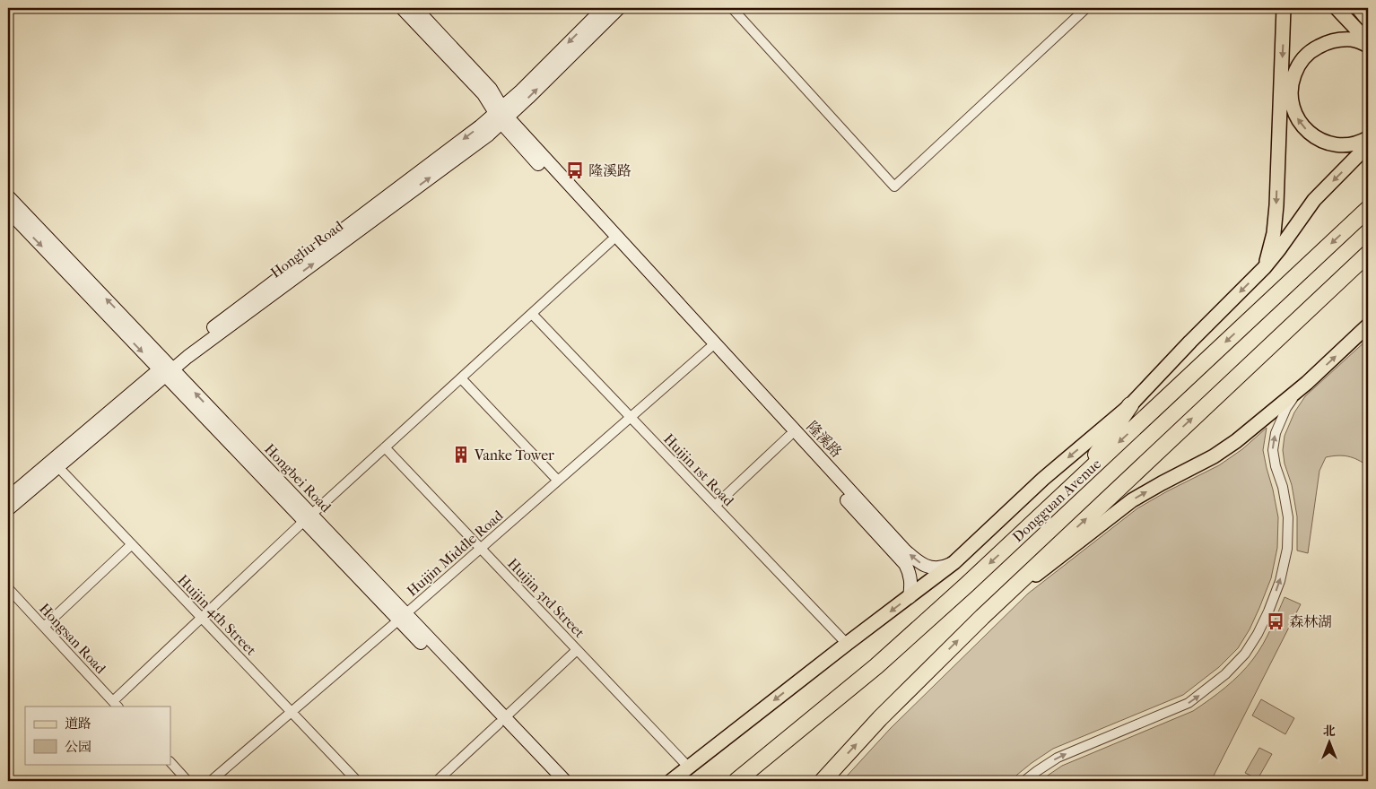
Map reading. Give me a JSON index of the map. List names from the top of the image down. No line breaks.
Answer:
{"streets":{"highway":["Dongguan Avenue"],"street":["Hongliu Road","隆溪路","Huijin 1st Road","Hongbei Road","Huijin Middle Road","Huijin 3rd Street","Huijin 4th Street","Hongsan Road"]},"crossings":[["Hongliu Road","隆溪路"],["Hongliu Road","Hongbei Road"],["Hongliu Road","Huijin 4th Street"],["隆溪路","Huijin Middle Road"],["Huijin 1st Road","Huijin Middle Road"],["Hongbei Road","Huijin Middle Road"],["Huijin Middle Road","Huijin 3rd Street"],["Huijin Middle Road","Huijin 4th Street"]],"places":{"bus stop":["隆溪路","森林湖"],"building":["Vanke Tower"]},"legend":["道路","公园"],"north":"top"}
